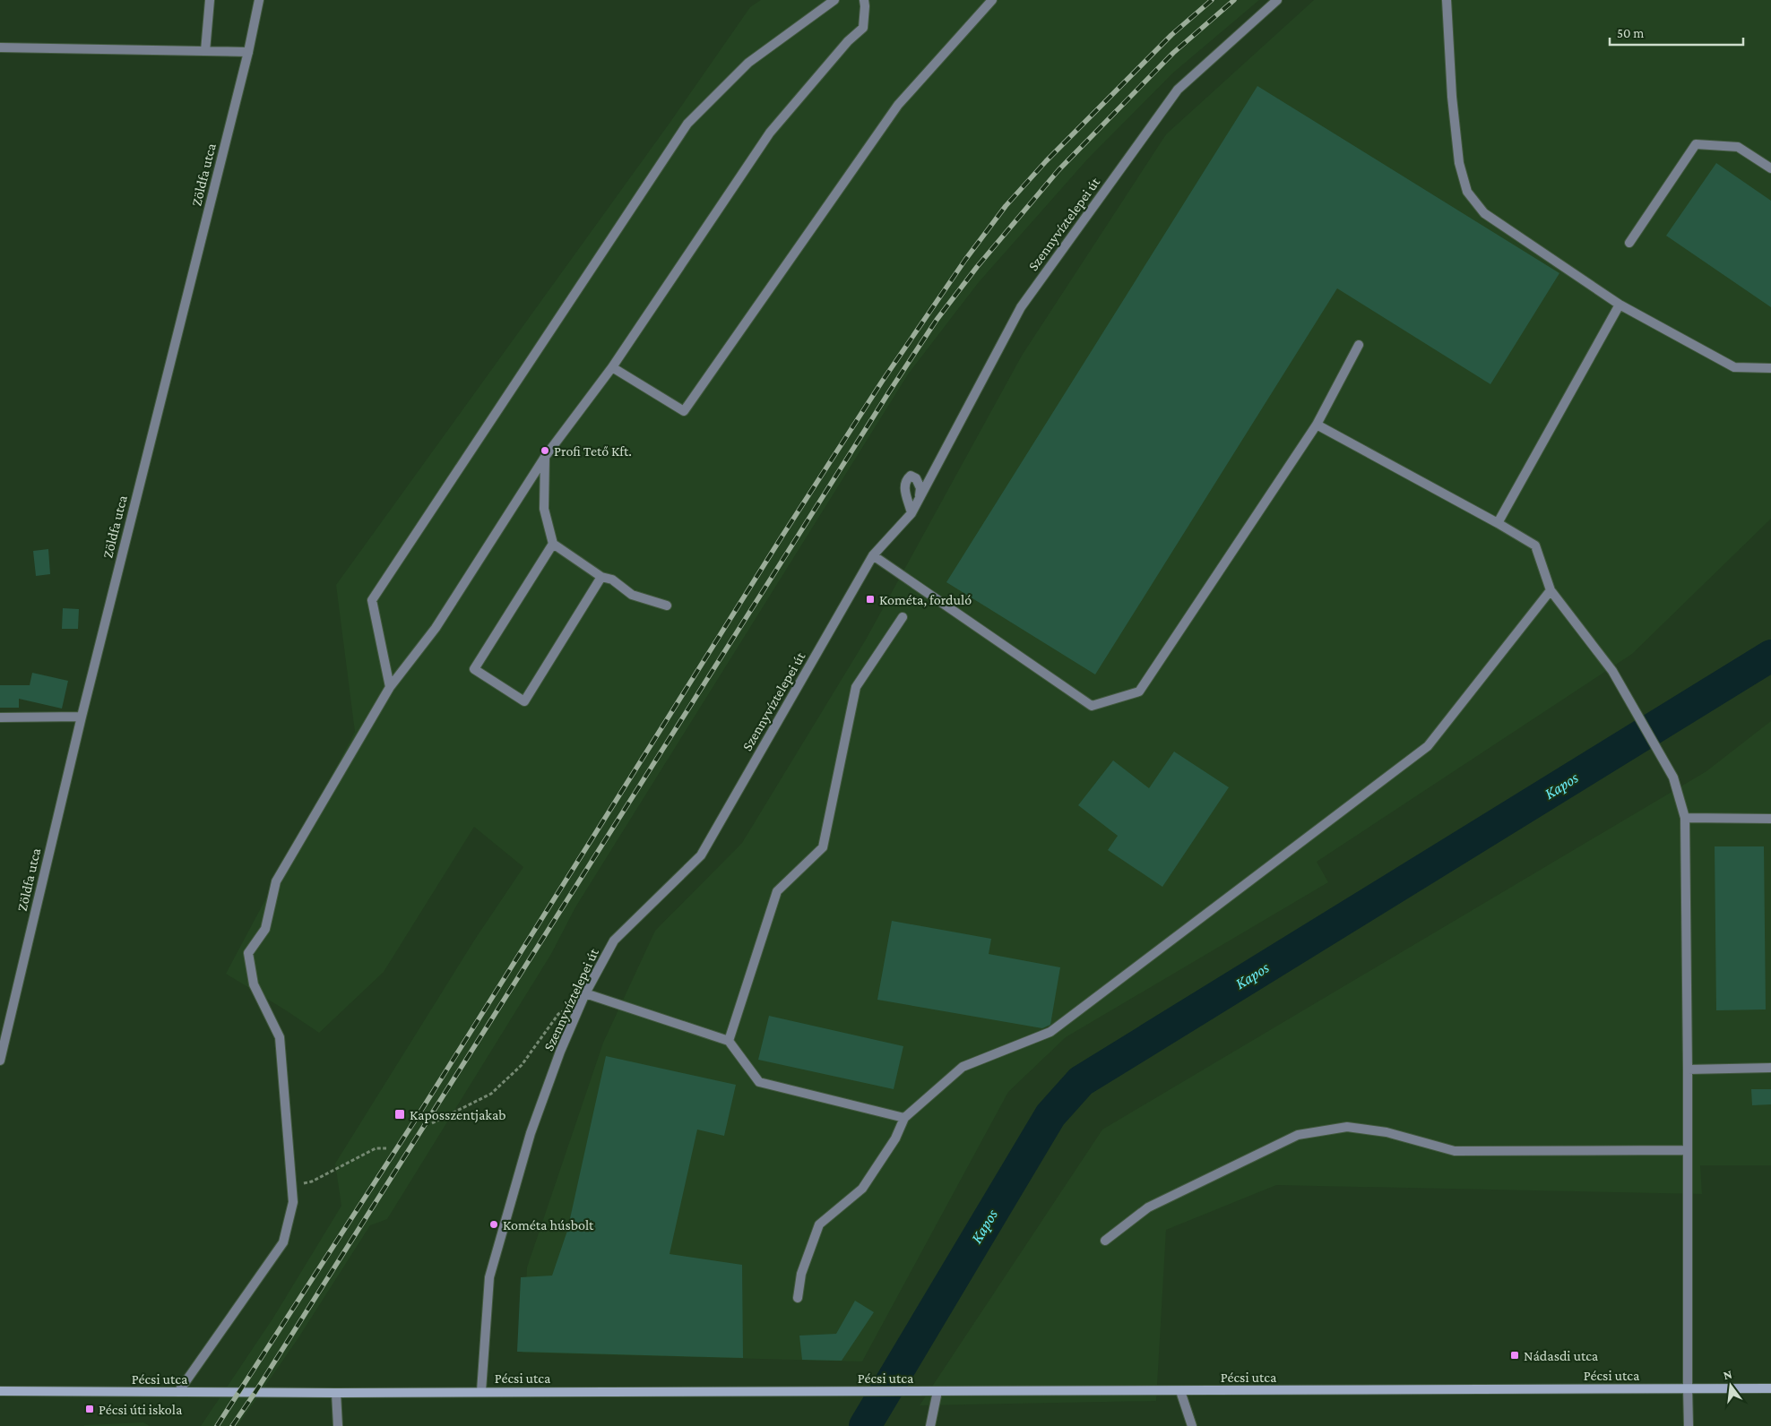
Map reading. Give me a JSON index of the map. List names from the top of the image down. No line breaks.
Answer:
{"streets":{"street":["Zöldfa utca","Szennyvíztelepei út","Pécsi utca"]},"crossings":[["Szennyvíztelepei út","Pécsi utca"]],"water":["Kapos"],"places":{"other":["Profi Tető Kft.","Kométa húsbolt"],"transit":["Kométa, forduló","Kaposszentjakab","Nádasdi utca","Pécsi úti iskola"]},"scale_bar":"50 m","north":"top"}
